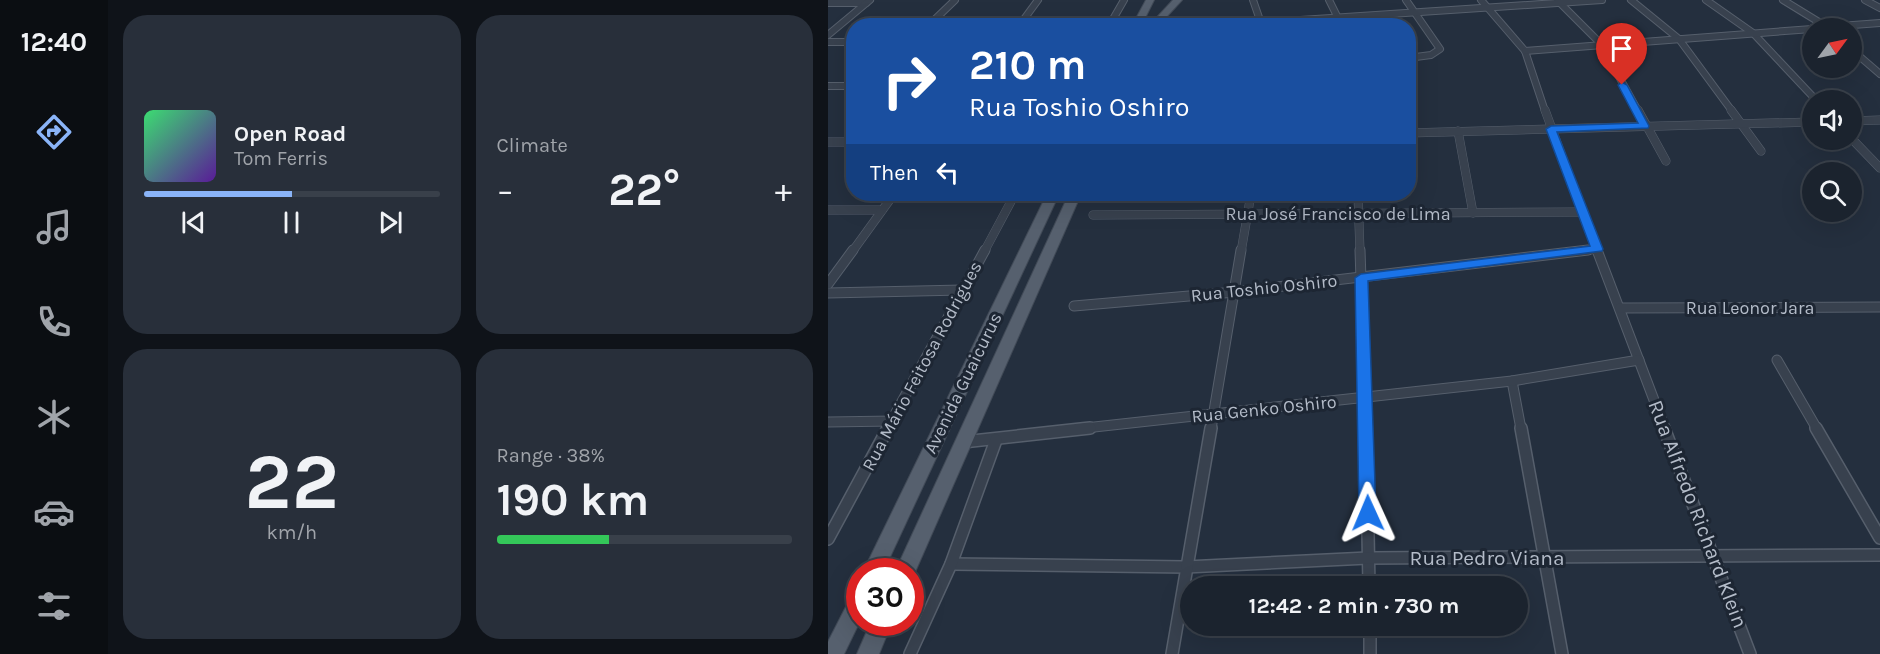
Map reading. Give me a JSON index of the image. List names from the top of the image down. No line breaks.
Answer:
{"streets":{"main road":["Avenida Guaicurus"],"street":["Rua José Francisco de Lima","Rua Toshio Oshiro","Rua Leonor Jara","Rua Mário Feitosa Rodrigues","Rua Genko Oshiro","Rua Alfredo Richard Klein","Rua Pedro Viana"]},"crossings":[["Avenida Guaicurus","Rua Genko Oshiro"],["Rua Genko Oshiro","Rua Alfredo Richard Klein"],["Rua Alfredo Richard Klein","Rua Pedro Viana"]],"north":"top right","page":{"tabs":"12:40","tile":["Climate",["22","km/h"],["Range · 38%","190 km"]],"turn":["210 m","Rua Toshio Oshiro"],"song":["Open Road","Tom Ferris"],"then":"Then","heat":["−","22°","+"],"limit":"30","trip":"12:42 · 2 min · 730 m"}}
